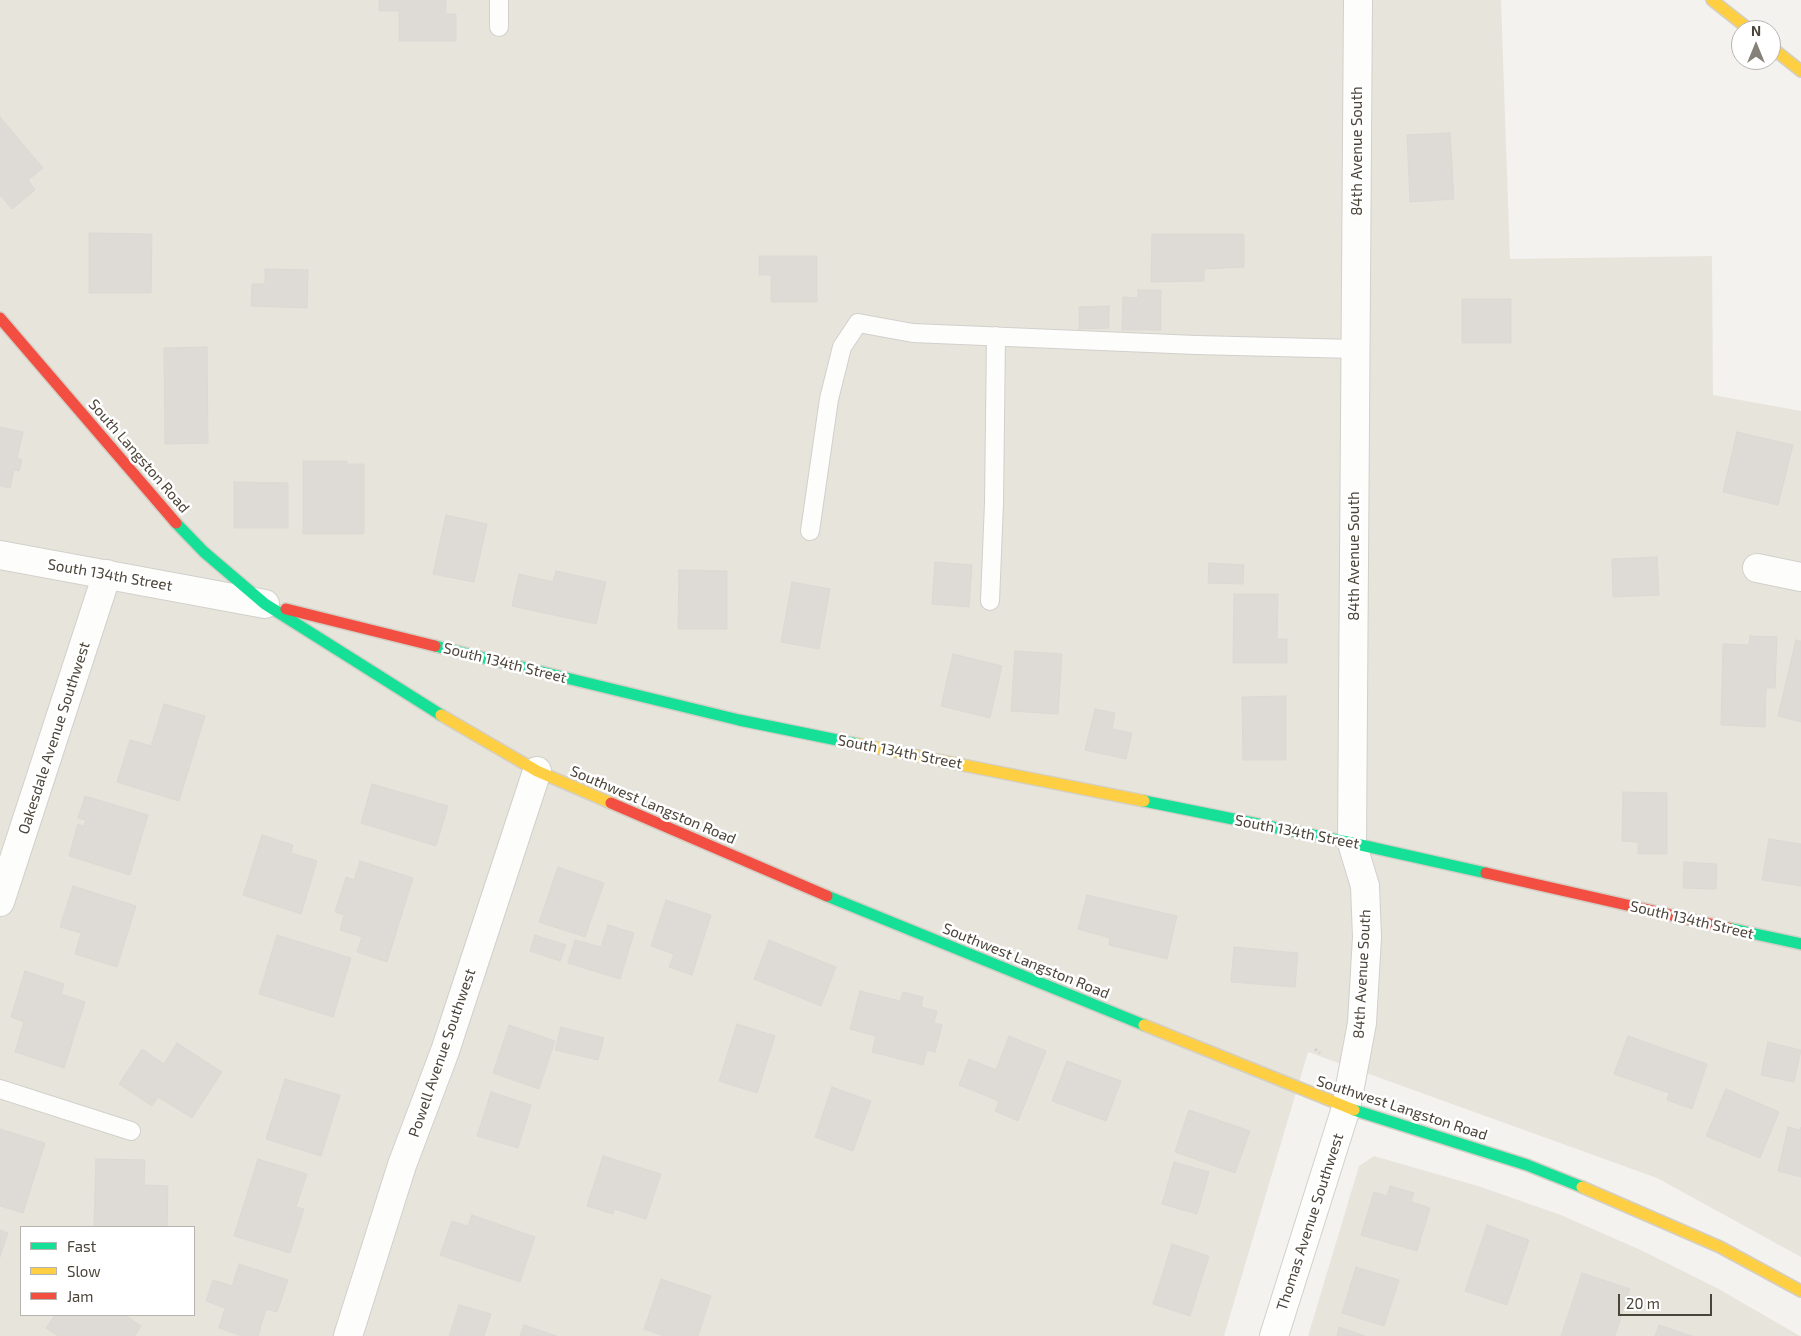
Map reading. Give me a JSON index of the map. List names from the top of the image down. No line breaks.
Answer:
{"streets":{"street":["84th Avenue South","South Langston Road","South 134th Street","Oakesdale Avenue Southwest","Southwest Langston Road","Powell Avenue Southwest","Thomas Avenue Southwest"]},"crossings":[["84th Avenue South","South 134th Street"],["84th Avenue South","Southwest Langston Road"],["84th Avenue South","Thomas Avenue Southwest"],["South Langston Road","South 134th Street"],["South Langston Road","Southwest Langston Road"],["South 134th Street","Oakesdale Avenue Southwest"],["South 134th Street","Southwest Langston Road"],["Southwest Langston Road","Powell Avenue Southwest"],["Southwest Langston Road","Thomas Avenue Southwest"]],"legend":["Fast","Slow","Jam"],"scale_bar":"20 m","north":"top"}
